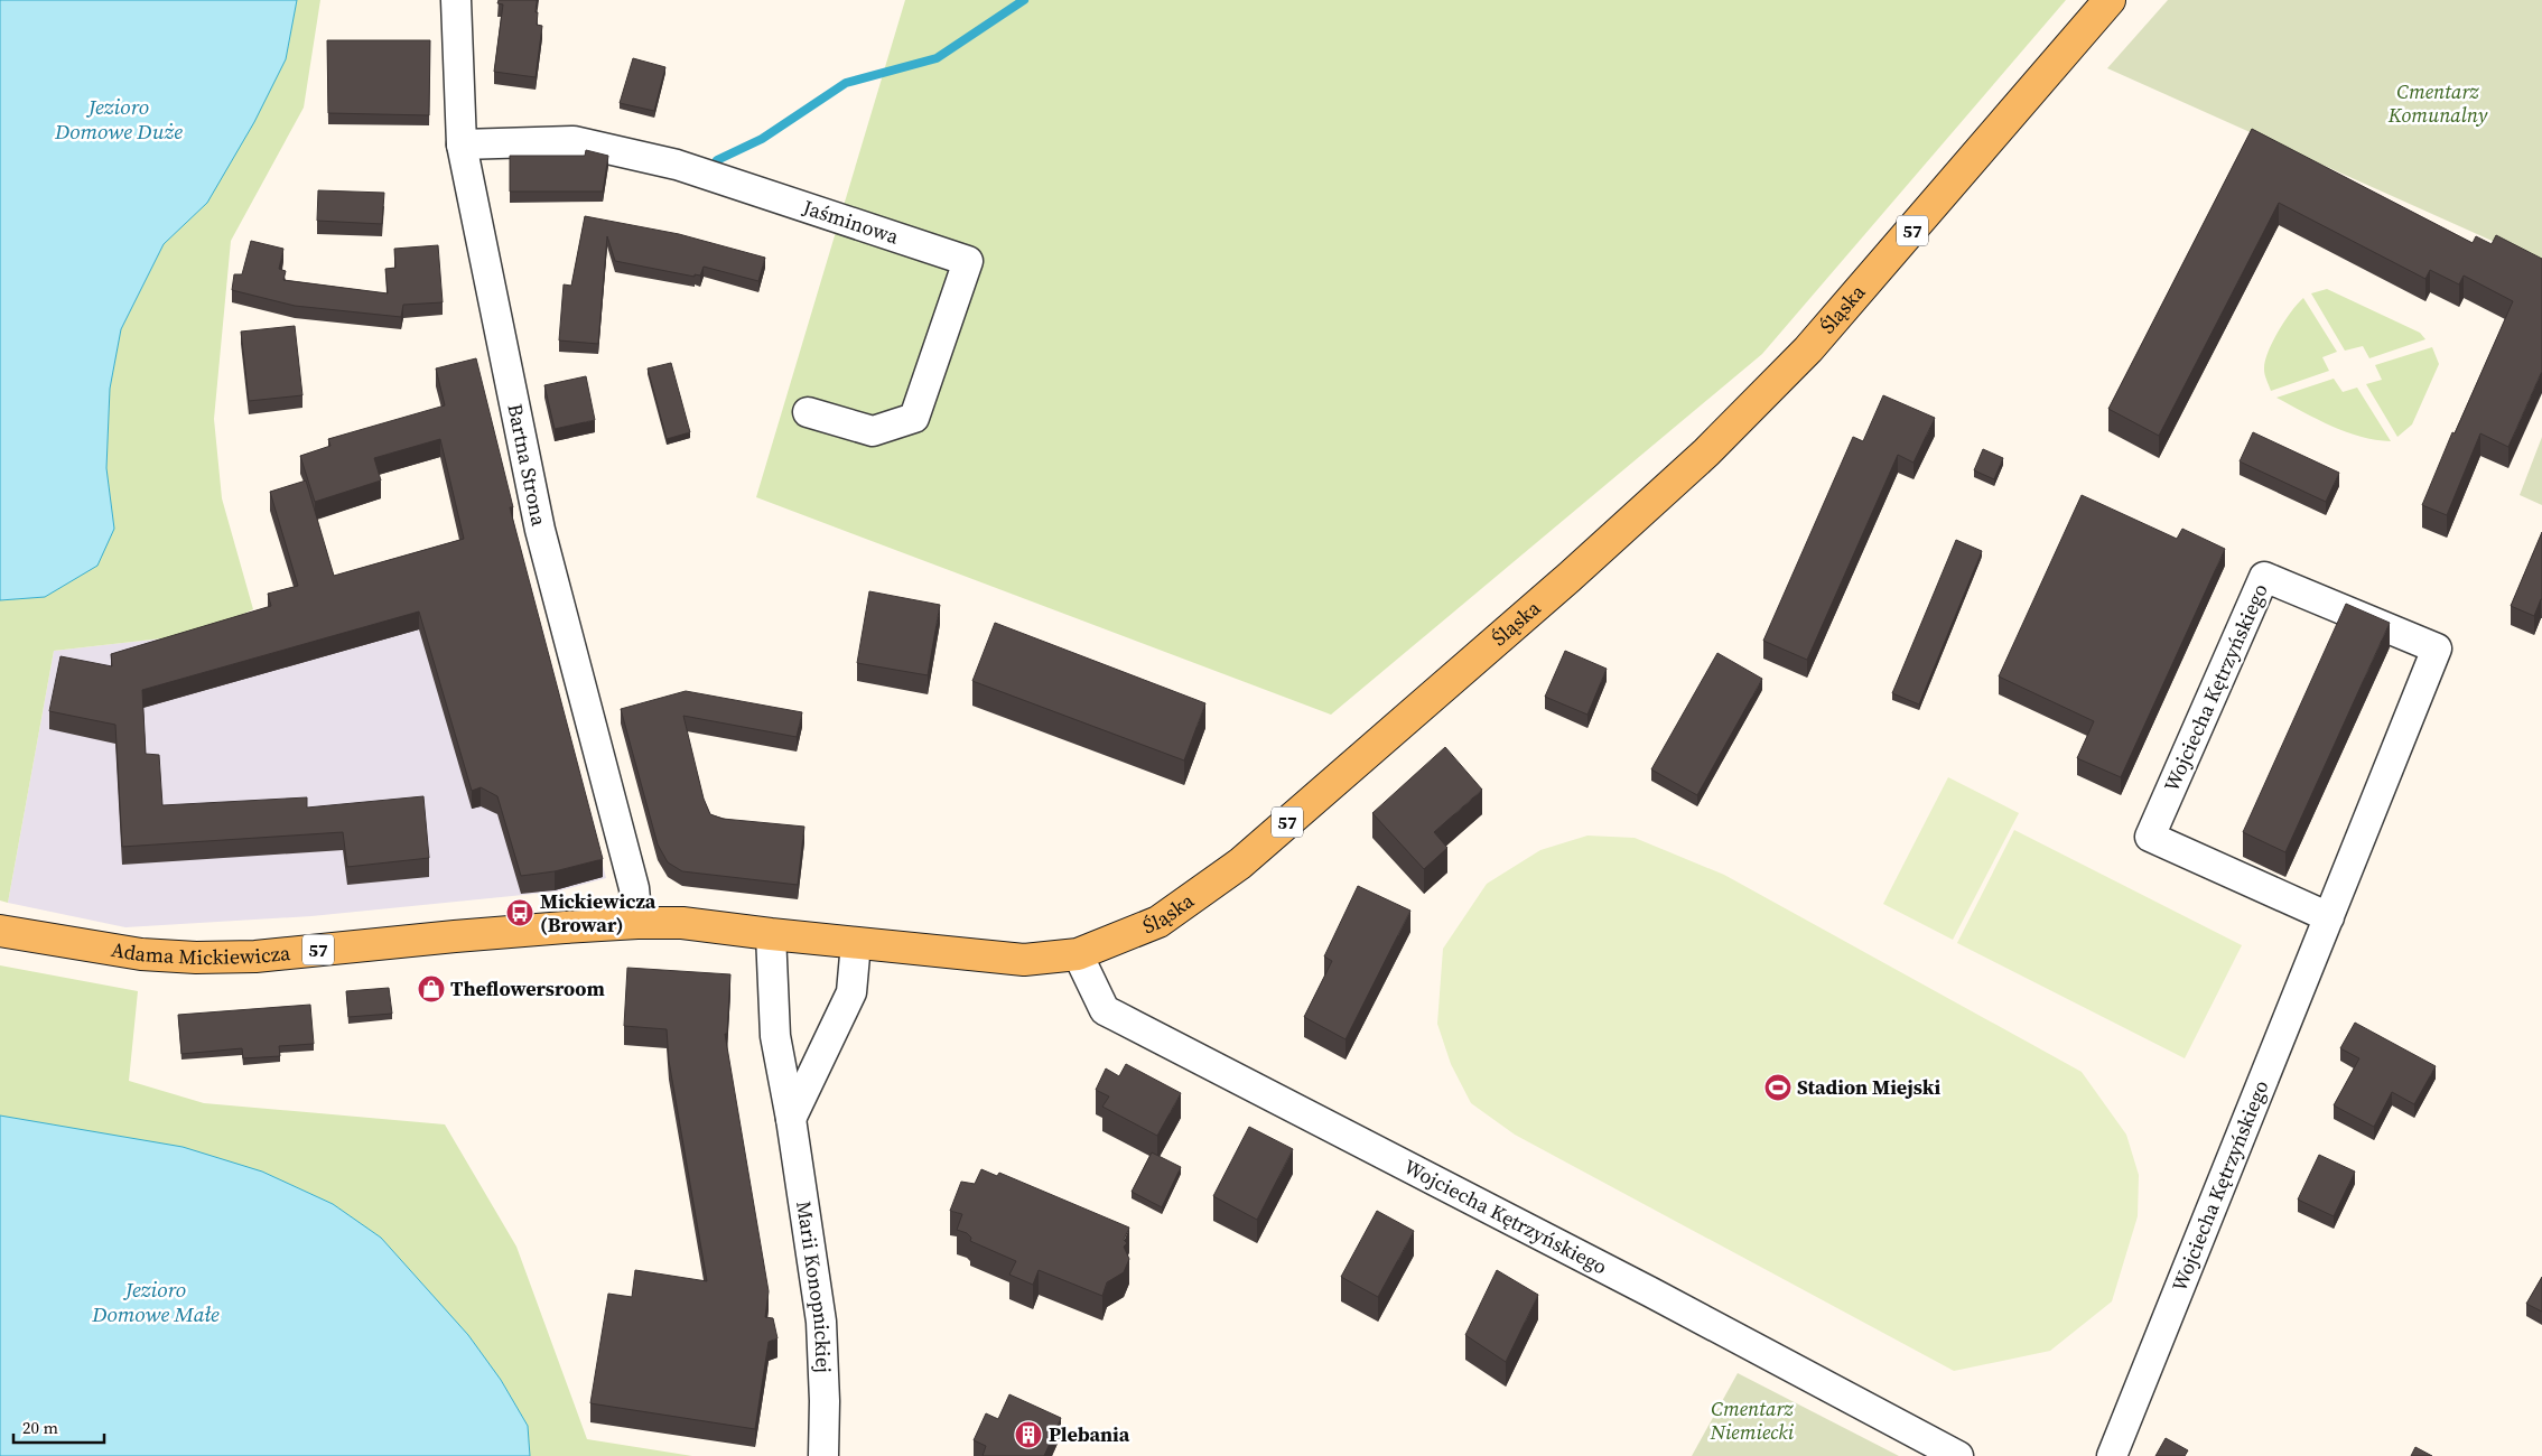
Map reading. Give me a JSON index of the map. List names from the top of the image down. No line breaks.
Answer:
{"streets":{"main road":["57","Śląska","Adama Mickiewicza"],"street":["Jaśminowa","Bartna Strona","Wojciecha Kętrzyńskiego","Marii Konopnickiej"]},"crossings":[["Jaśminowa","Bartna Strona"],["Śląska","Wojciecha Kętrzyńskiego"],["Śląska","Adama Mickiewicza"],["Śląska","Marii Konopnickiej"],["Bartna Strona","Adama Mickiewicza"],["Adama Mickiewicza","Marii Konopnickiej"]],"water":["Jezioro Domowe Duże","Jezioro Domowe Małe"],"parks":["Cmentarz Komunalny","Cmentarz Niemiecki"],"places":{"bus stop":["Mickiewicza (Browar)"],"shop":["Theflowersroom"],"sports":["Stadion Miejski"],"building":["Plebania"]},"scale_bar":"20 m"}
